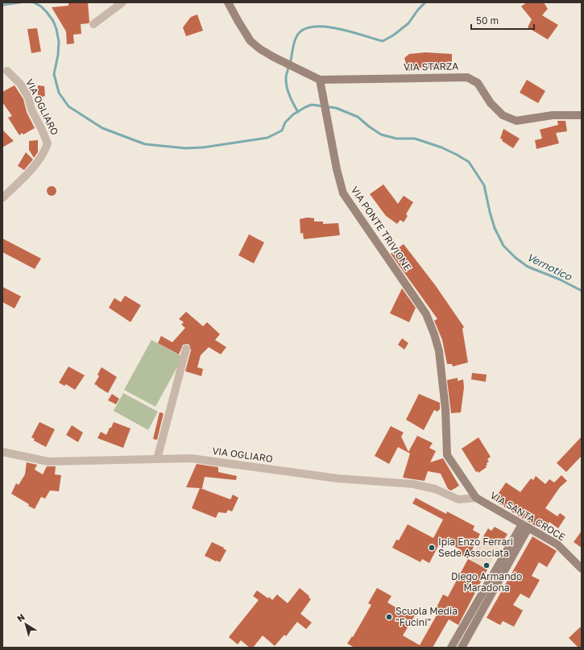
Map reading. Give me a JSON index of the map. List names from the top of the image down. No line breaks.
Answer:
{"streets":{"street":["VIA STARZA","VIA OGLIARO","VIA PONTE TRIVIONE","VIA SANTA CROCE"]},"crossings":[["VIA STARZA","VIA PONTE TRIVIONE"],["VIA OGLIARO","VIA PONTE TRIVIONE"],["VIA OGLIARO","VIA SANTA CROCE"],["VIA PONTE TRIVIONE","VIA SANTA CROCE"]],"water":["Vernotico"],"places":["Ipia Enzo Ferrari Sede Associata","Diego Armando Maradona","Scuola Media \"Fucini\""],"scale_bar":"50 m","north":"top left"}
